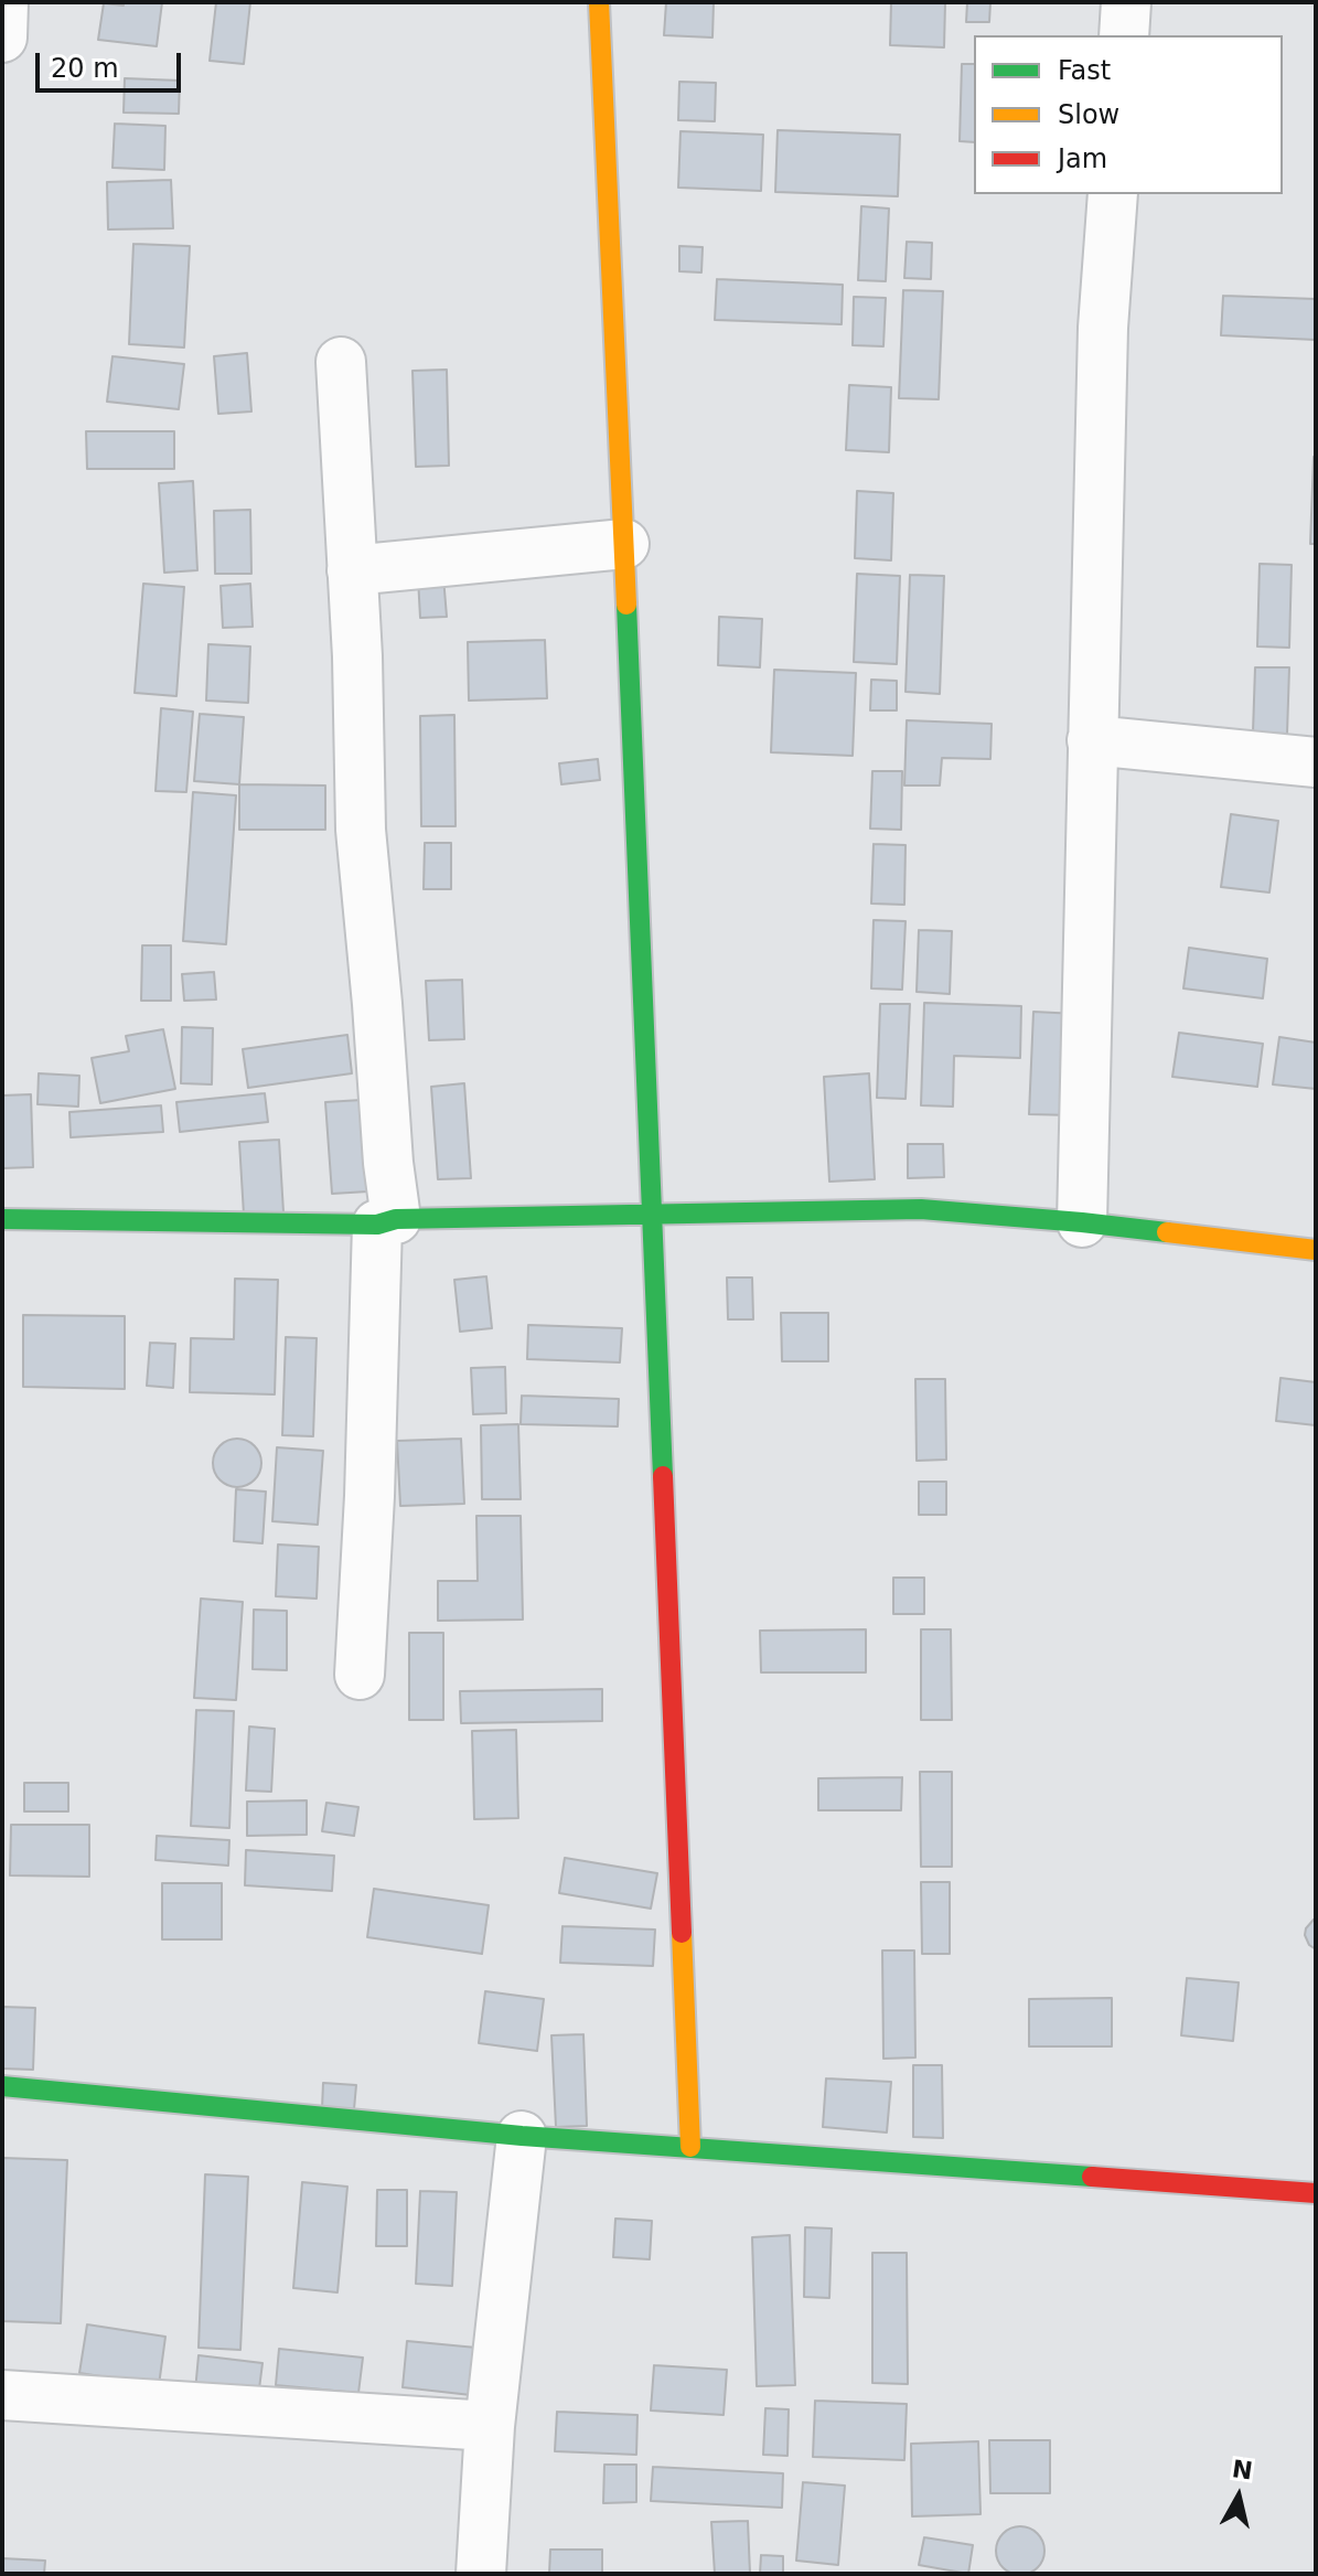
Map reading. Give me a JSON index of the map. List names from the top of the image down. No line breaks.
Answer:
{"legend":["Fast","Slow","Jam"],"scale_bar":"20 m","north":"top"}
